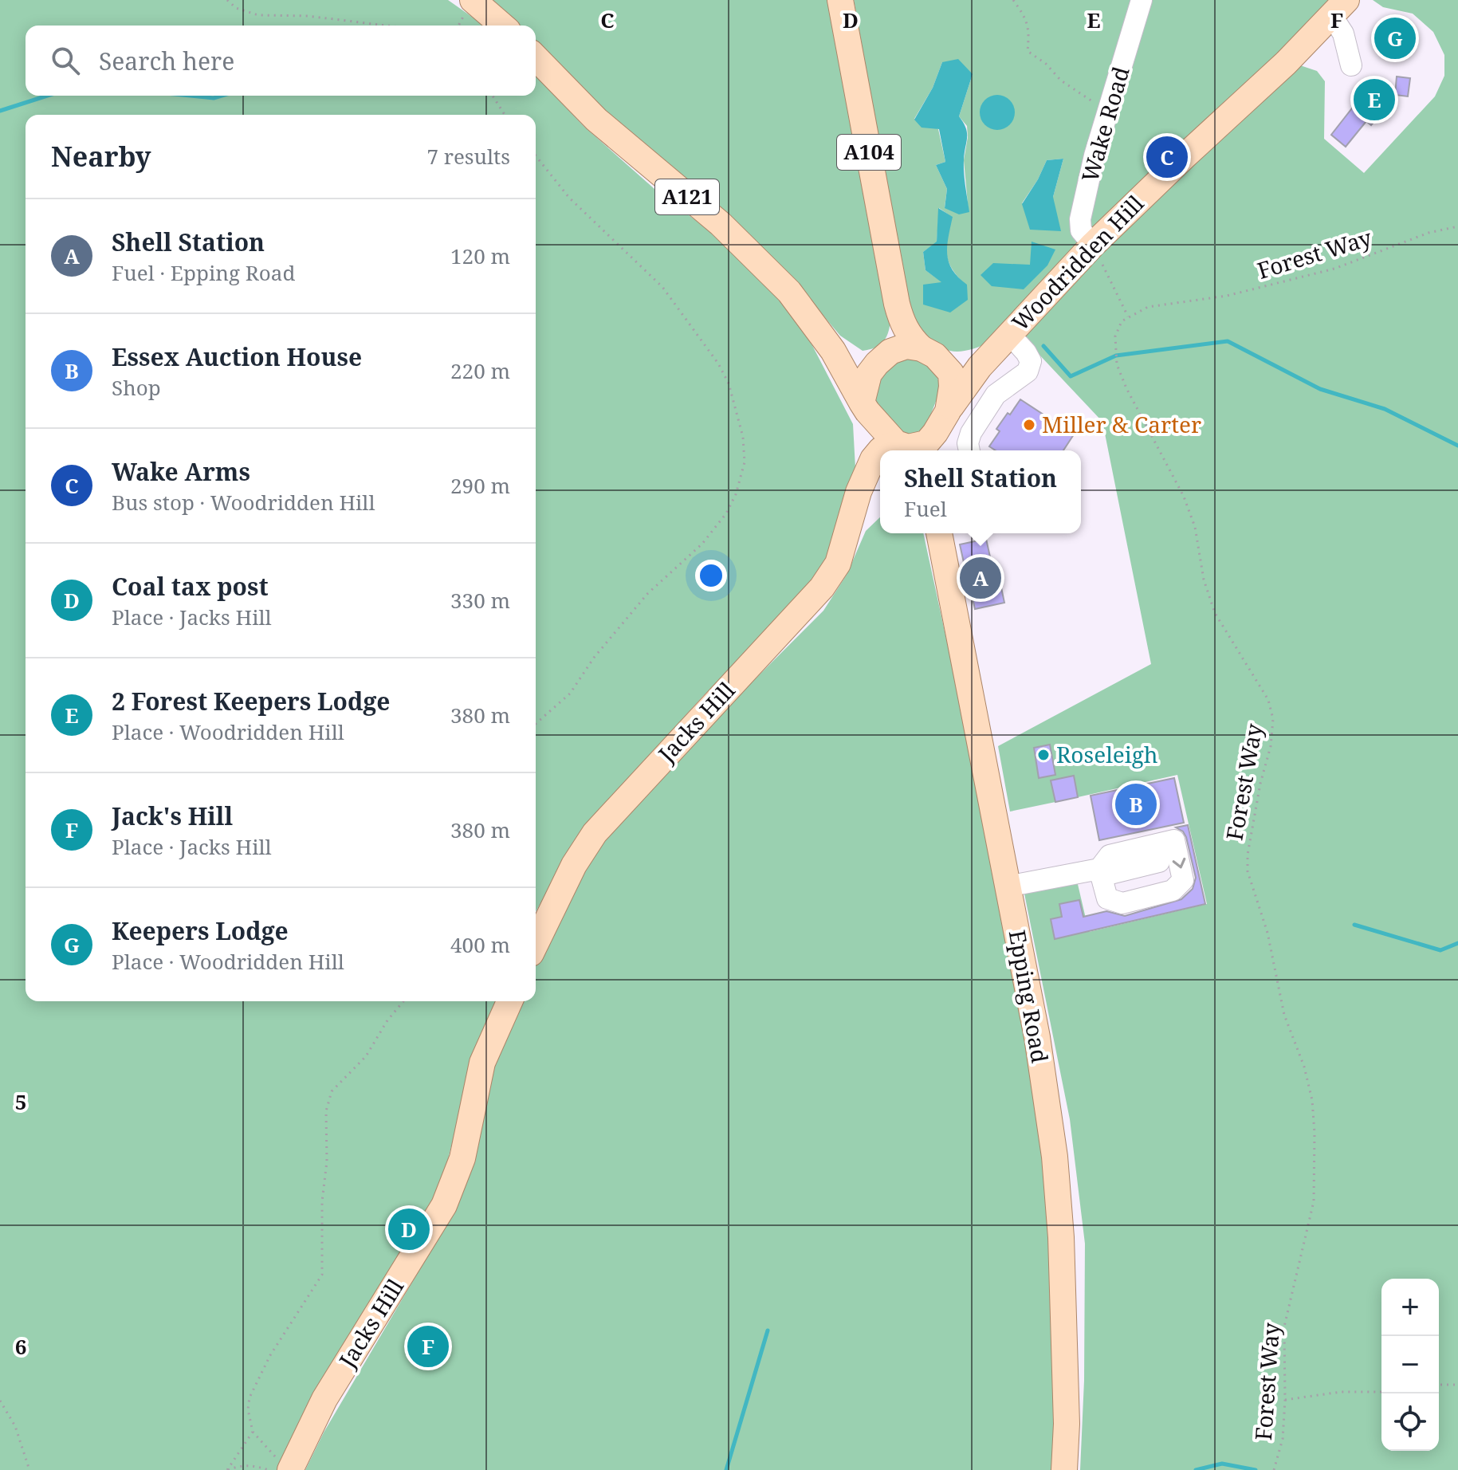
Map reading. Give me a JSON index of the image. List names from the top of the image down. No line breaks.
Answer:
{"streets":{"main road":["A104","A121","Woodridden Hill","Jacks Hill","Epping Road"],"street":["Wake Road"],"path":["Forest Way"]},"crossings":[["Wake Road","Woodridden Hill"],["A104","A121"],["A104","Woodridden Hill"],["A121","Woodridden Hill"]],"places":["Miller & Carter","Roseleigh"],"page":{"pins":["G","E","C","A","B","D","F"],"search":"Search here","heading":["Nearby","7 results"],"list":[{"mark":"A","name":"Shell Station","note":"Fuel · Epping Road","value":"120 m"},{"mark":"B","name":"Essex Auction House","note":"Shop","value":"220 m"},{"mark":"C","name":"Wake Arms","note":"Bus stop · Woodridden Hill","value":"290 m"},{"mark":"D","name":"Coal tax post","note":"Place · Jacks Hill","value":"330 m"},{"mark":"E","name":"2 Forest Keepers Lodge","note":"Place · Woodridden Hill","value":"380 m"},{"mark":"F","name":"Jack's Hill","note":"Place · Jacks Hill","value":"380 m"},{"mark":"G","name":"Keepers Lodge","note":"Place · Woodridden Hill","value":"400 m"}],"popup":["Shell Station","Fuel"],"map_buttons":["+","−"]},"grid":{"columns":["C","D","E","F"],"rows":["5","6"]}}
